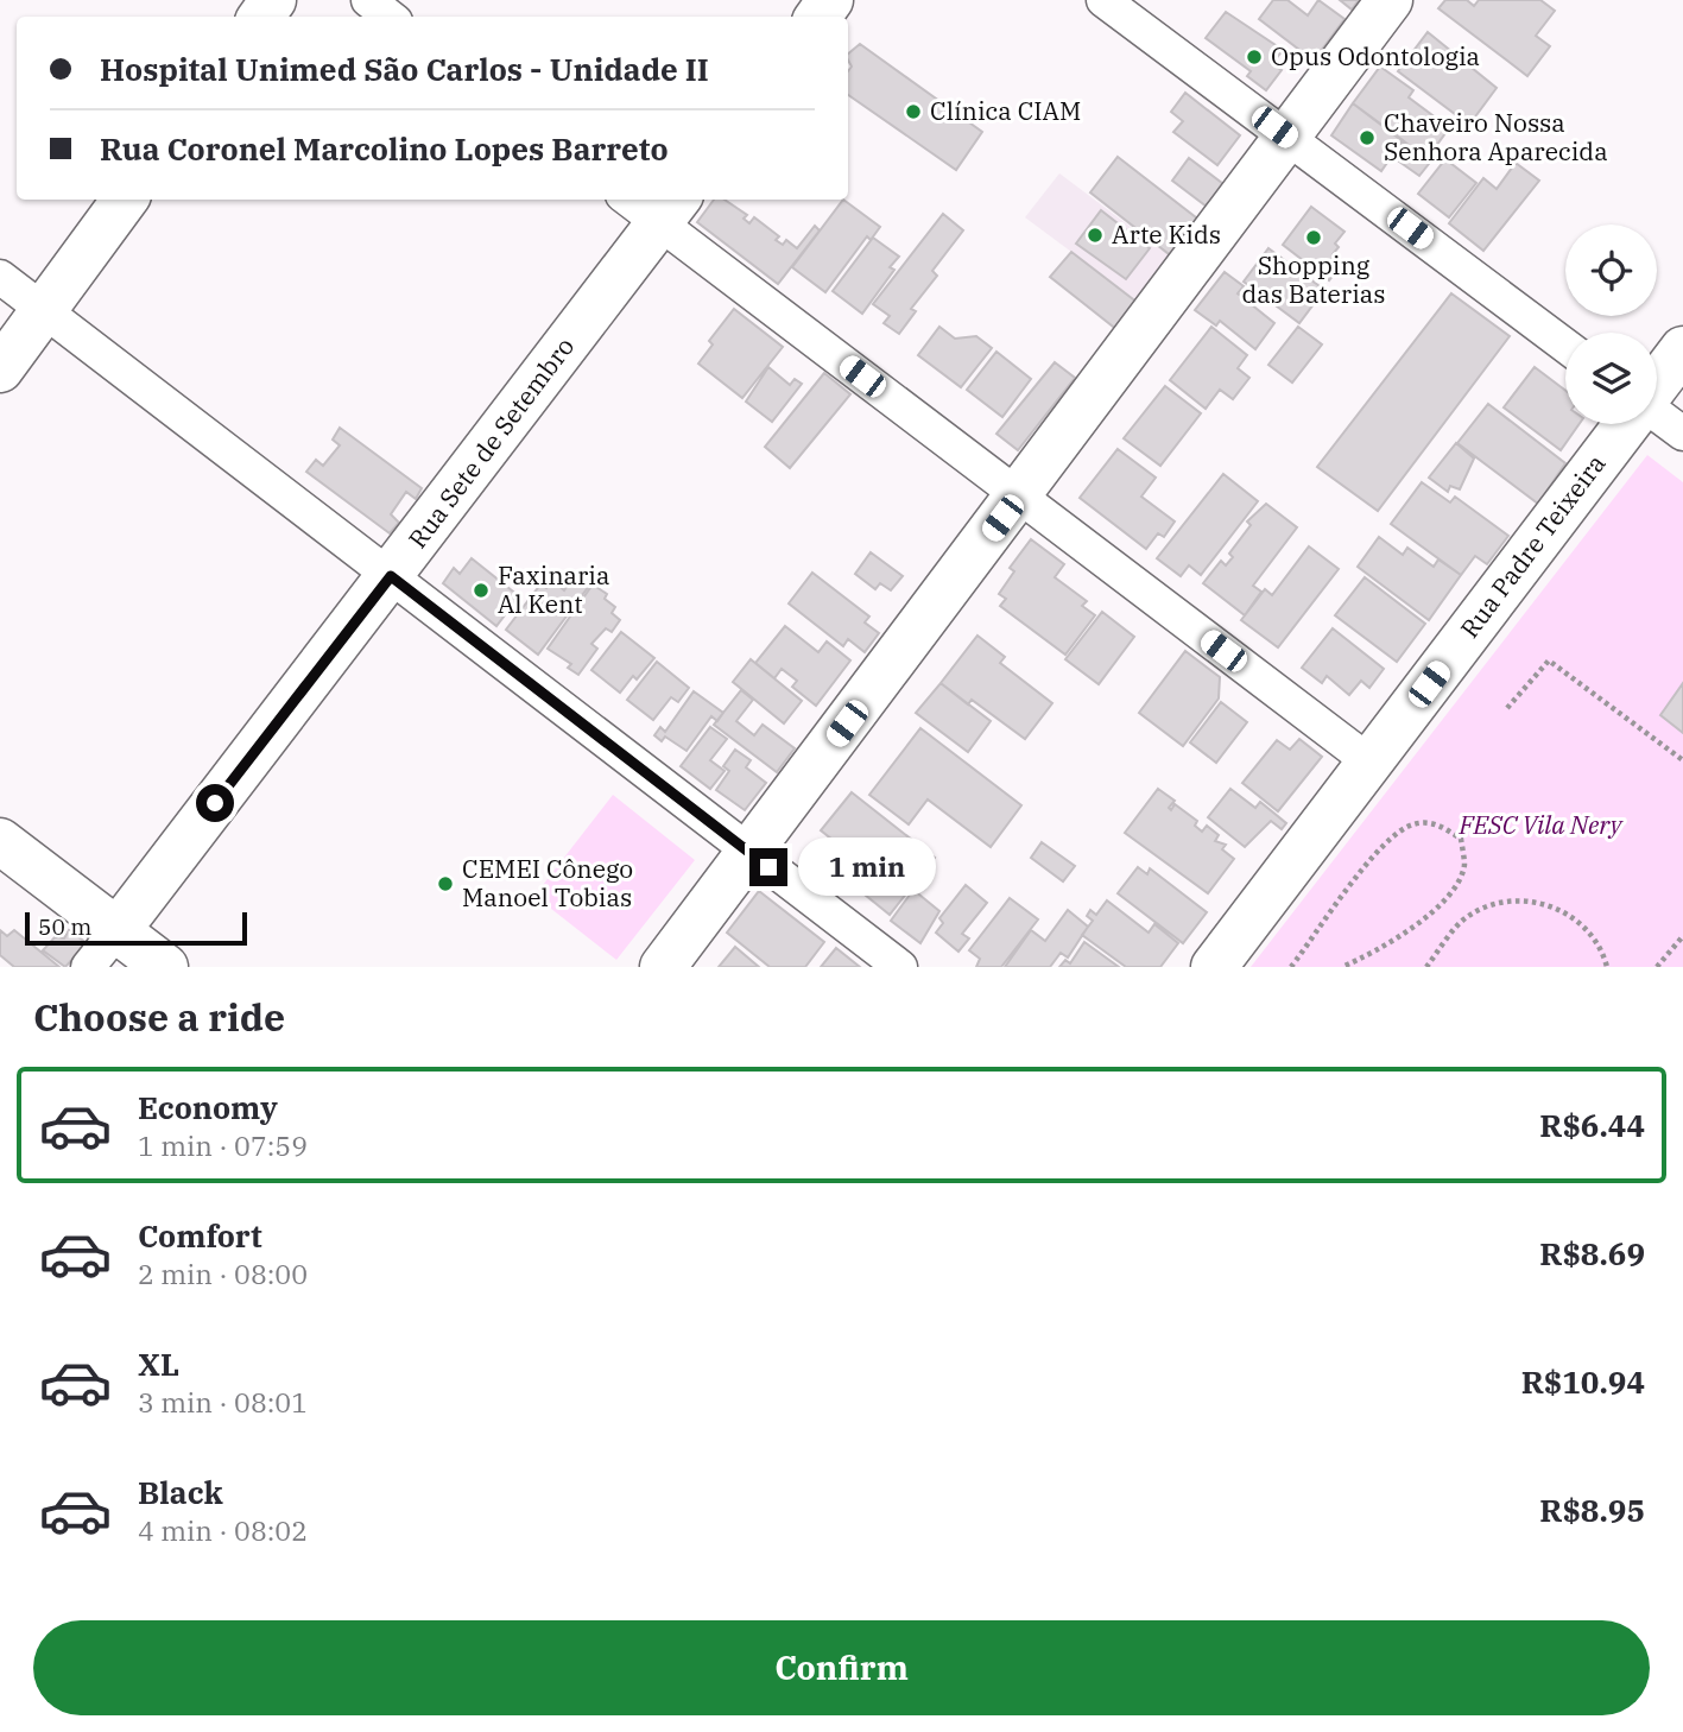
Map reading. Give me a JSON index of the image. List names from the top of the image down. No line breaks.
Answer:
{"streets":{"main road":["Rua Sete de Setembro","Rua Padre Teixeira"]},"parks":["FESC Vila Nery"],"places":["Opus Odontologia","Clínica CIAM","Chaveiro Nossa Senhora Aparecida","Arte Kids","Shopping das Baterias","Faxinaria Al Kent","CEMEI Cônego Manoel Tobias"],"scale_bar":"50 m","page":{"banner":["Hospital Unimed São Carlos - Unidade II","Rua Coronel Marcolino Lopes Barreto"],"bubble":"1 min","scale":"50 m","heading":"Choose a ride","list":[{"name":"Economy","note":"1 min · 07:59","value":"R$6.44"},{"name":"Comfort","note":"2 min · 08:00","value":"R$8.69"},{"name":"XL","note":"3 min · 08:01","value":"R$10.94"},{"name":"Black","note":"4 min · 08:02","value":"R$8.95"}],"buttons":"Confirm"}}
